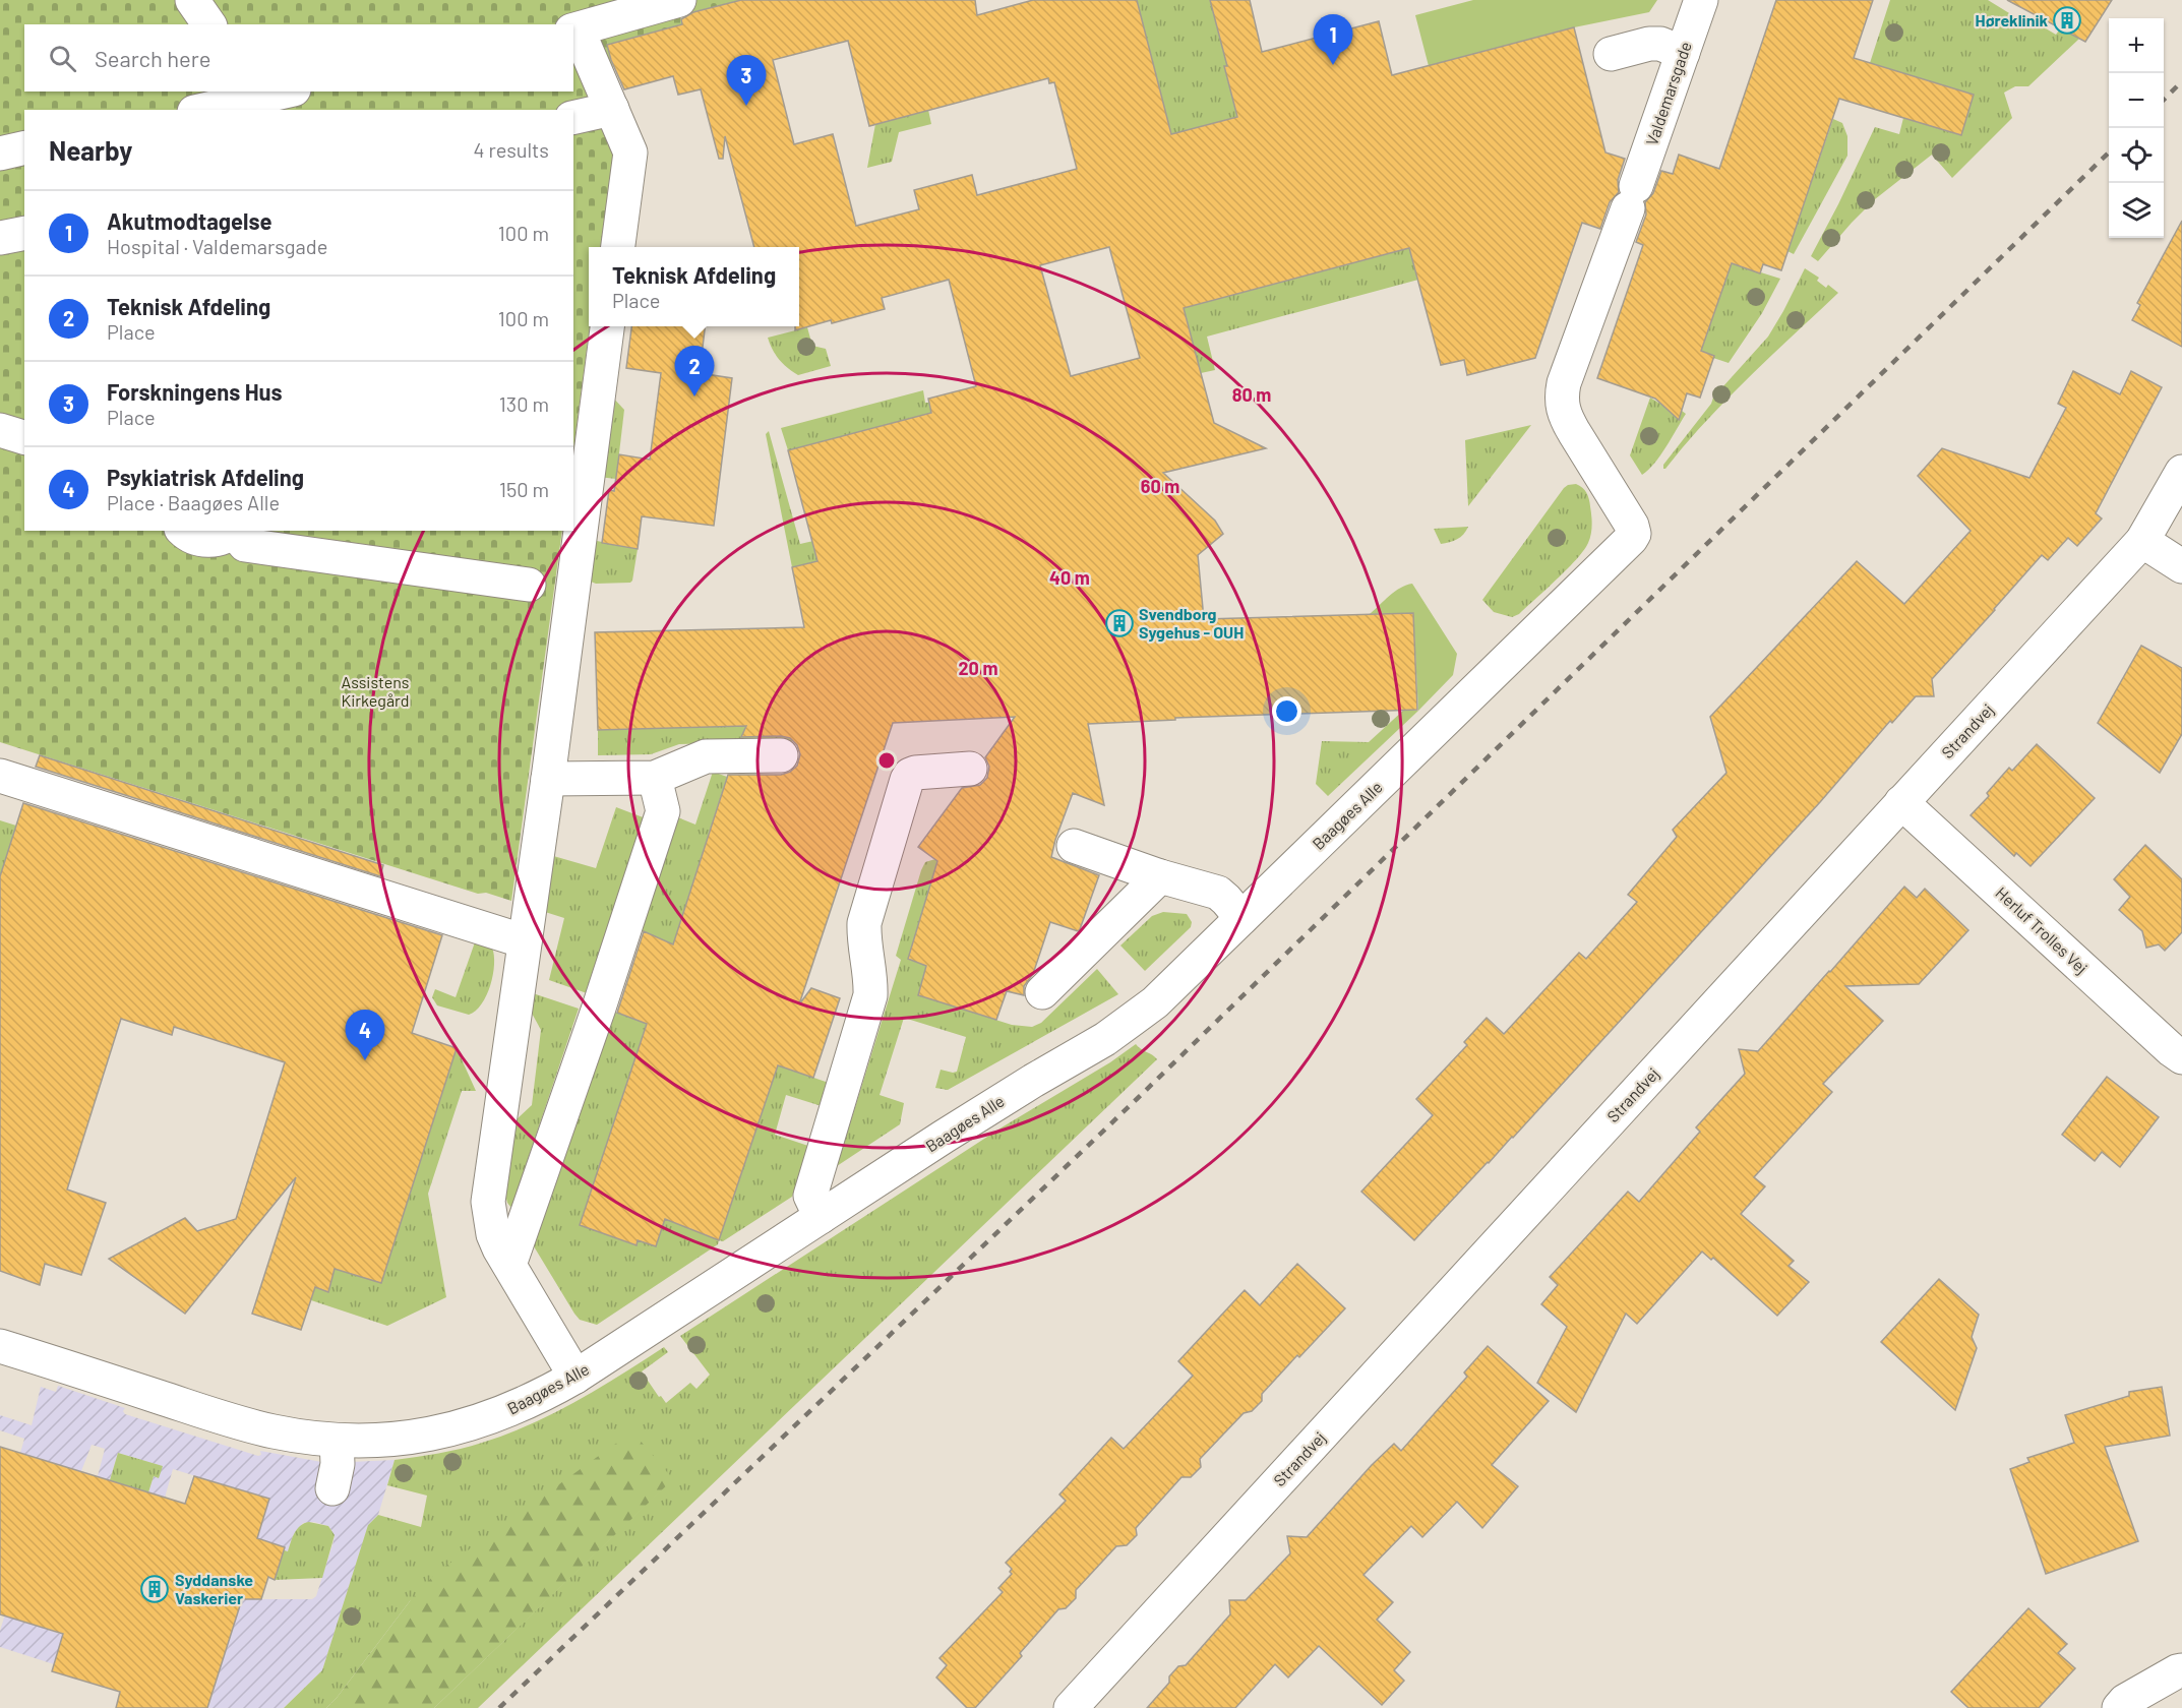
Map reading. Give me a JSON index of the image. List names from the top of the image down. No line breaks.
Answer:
{"streets":{"street":["Valdemarsgade","Strandvej","Baagøes Alle","Herluf Trolles Vej"]},"crossings":[["Valdemarsgade","Baagøes Alle"],["Strandvej","Herluf Trolles Vej"]],"parks":["Assistens Kirkegård"],"places":{"building":["Høreklinik","Svendborg Sygehus - OUH","Syddanske Vaskerier"]},"page":{"pins":["1","3","2","4"],"map_buttons":["+","−"],"search":"Search here","heading":["Nearby","4 results"],"list":[{"mark":"1","name":"Akutmodtagelse","note":"Hospital · Valdemarsgade","value":"100 m"},{"mark":"2","name":"Teknisk Afdeling","note":"Place","value":"100 m"},{"mark":"3","name":"Forskningens Hus","note":"Place","value":"130 m"},{"mark":"4","name":"Psykiatrisk Afdeling","note":"Place · Baagøes Alle","value":"150 m"}],"popup":["Teknisk Afdeling","Place"]},"rings":["80 m","60 m","40 m","20 m"]}
